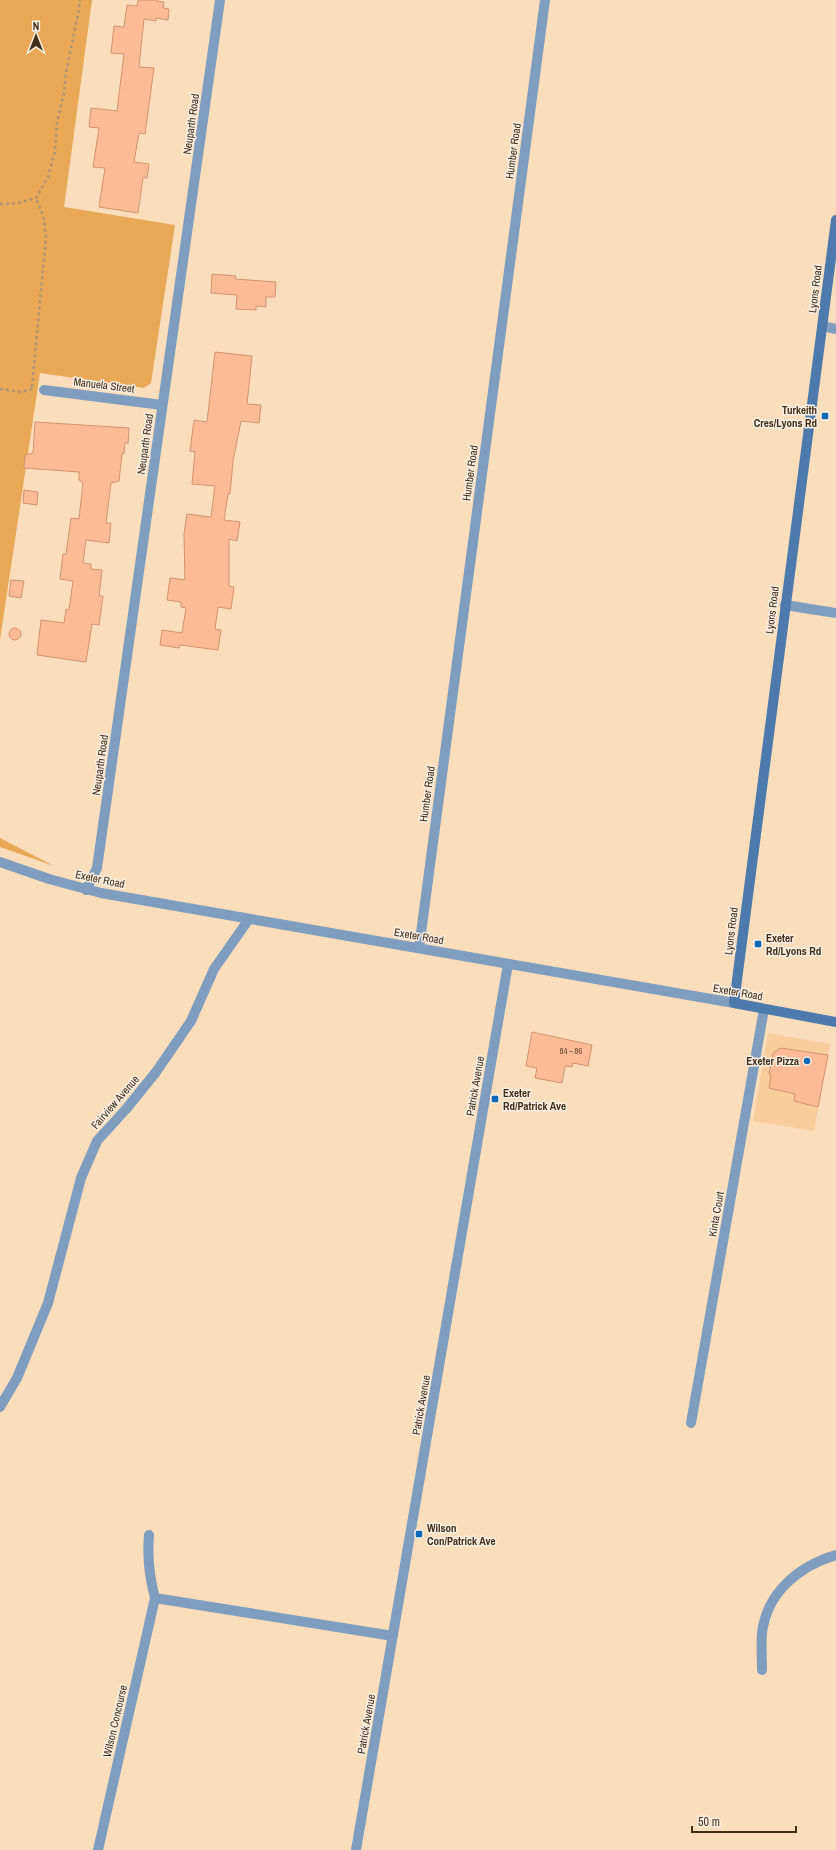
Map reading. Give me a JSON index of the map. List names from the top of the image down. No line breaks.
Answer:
{"streets":{"main road":["Lyons Road","Exeter Road"],"street":["Neuparth Road","Humber Road","Manuela Street","Patrick Avenue","Fairview Avenue","Kinta Court","Wilson Concourse"]},"crossings":[["Neuparth Road","Manuela Street"],["Neuparth Road","Exeter Road"],["Humber Road","Exeter Road"],["Lyons Road","Exeter Road"],["Exeter Road","Patrick Avenue"],["Exeter Road","Fairview Avenue"],["Exeter Road","Kinta Court"]],"places":{"transit":["Turkeith Cres/Lyons Rd","Exeter Rd/Lyons Rd","Exeter Rd/Patrick Ave","Wilson Con/Patrick Ave"],"other":["Exeter Pizza"]},"house_numbers":["84 - 86"],"scale_bar":"50 m","north":"top"}
